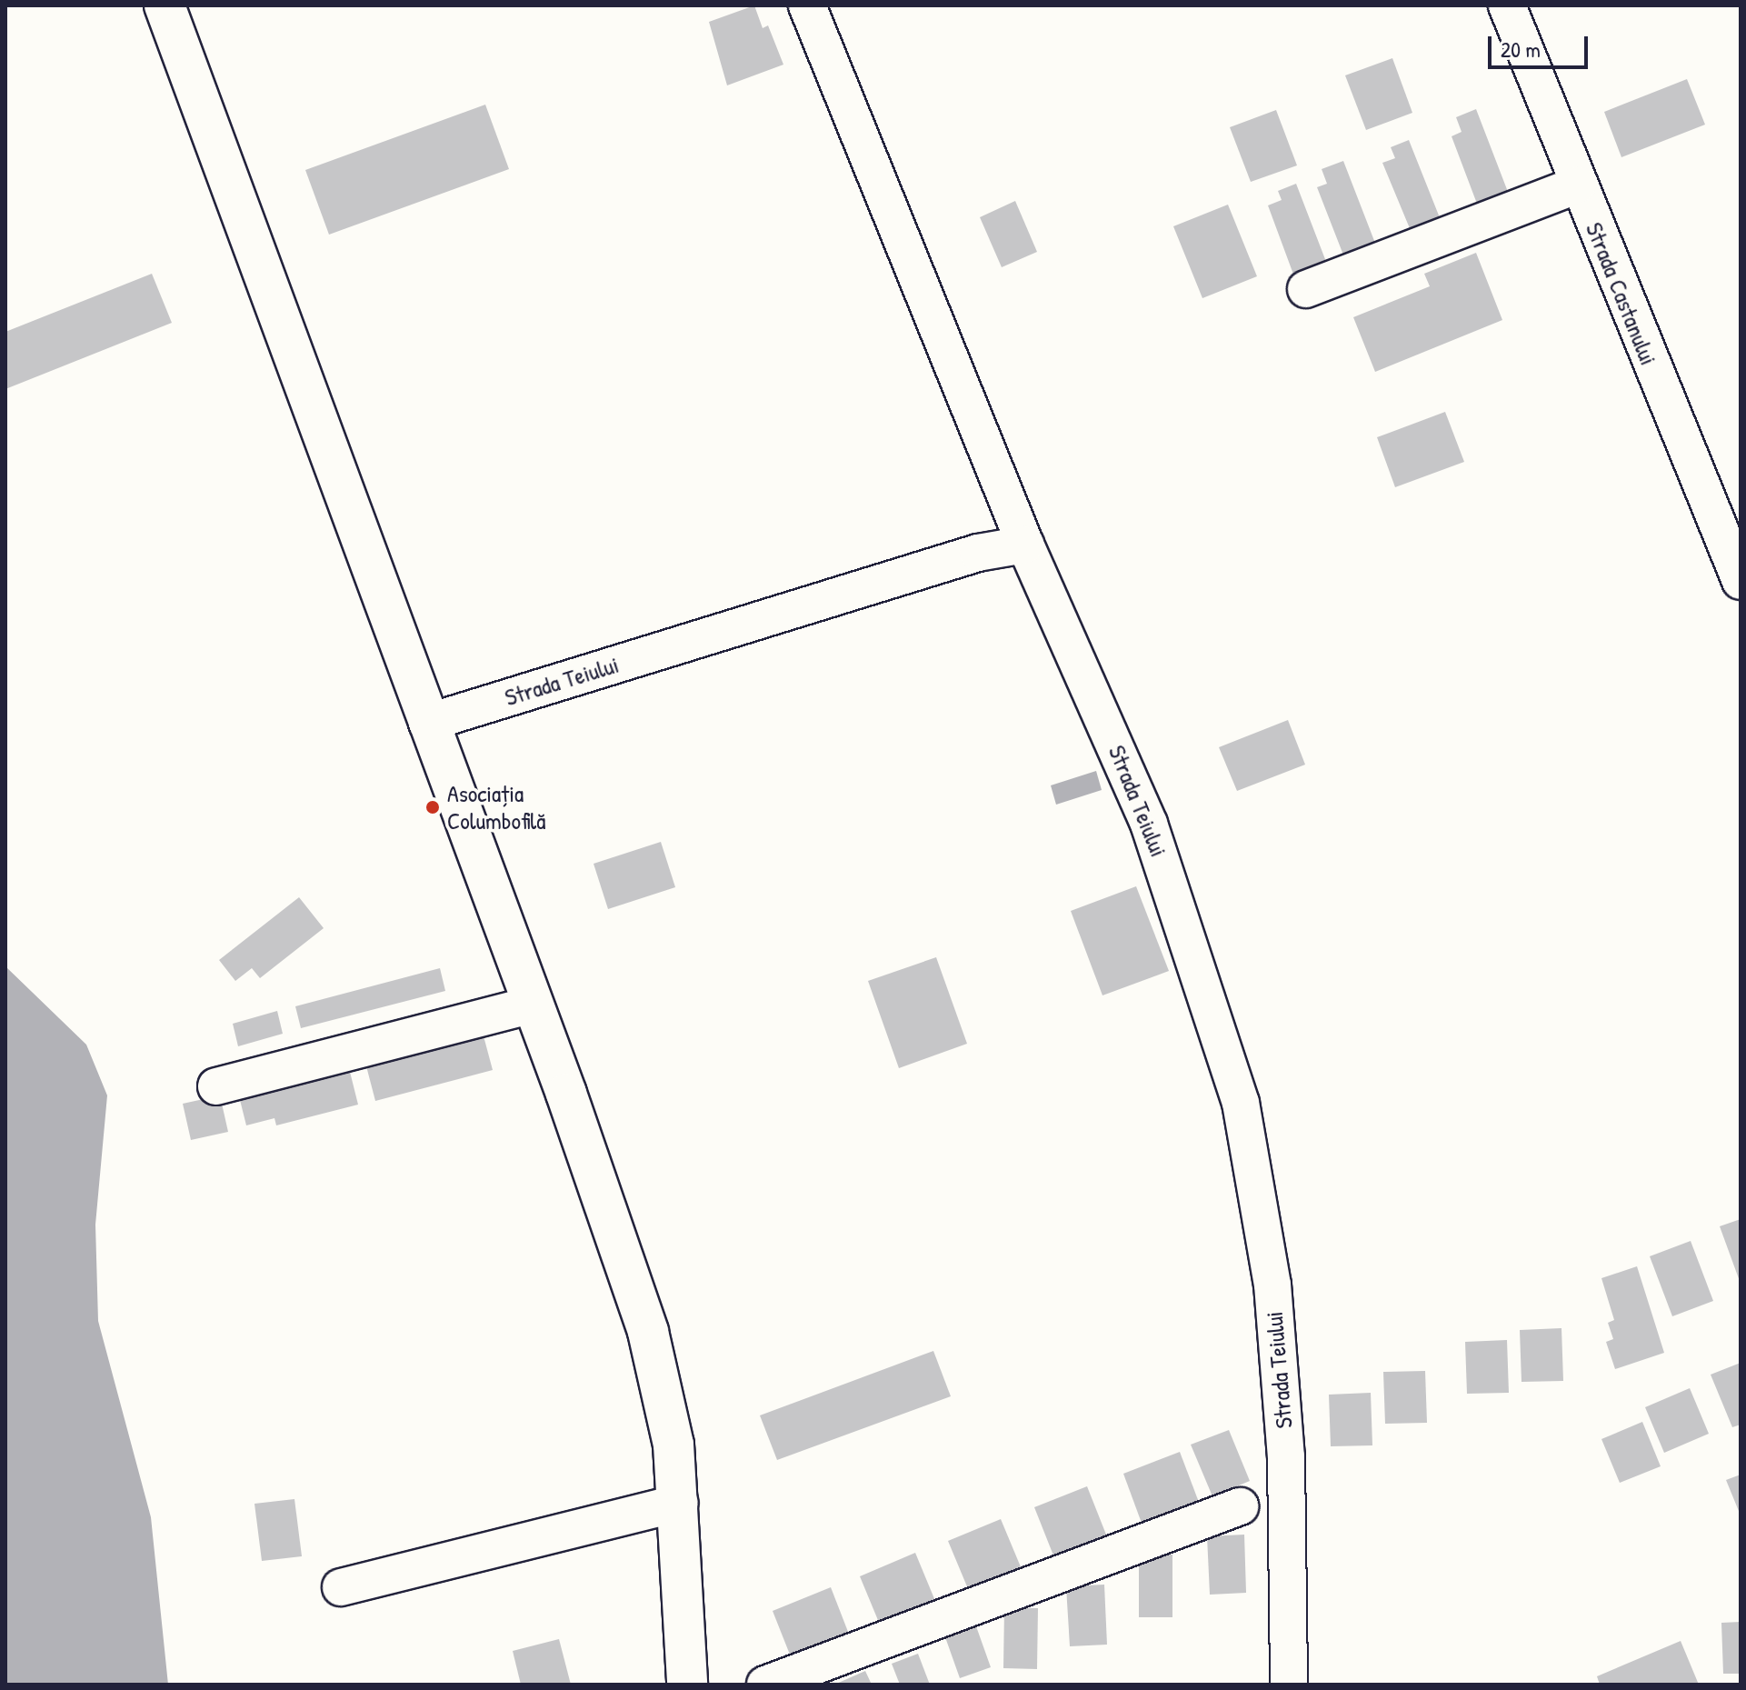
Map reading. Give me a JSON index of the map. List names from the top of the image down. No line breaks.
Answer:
{"streets":{"street":["Strada Castanului","Strada Teiului"]},"places":["Asociația Columbofilă"],"scale_bar":"20 m"}
